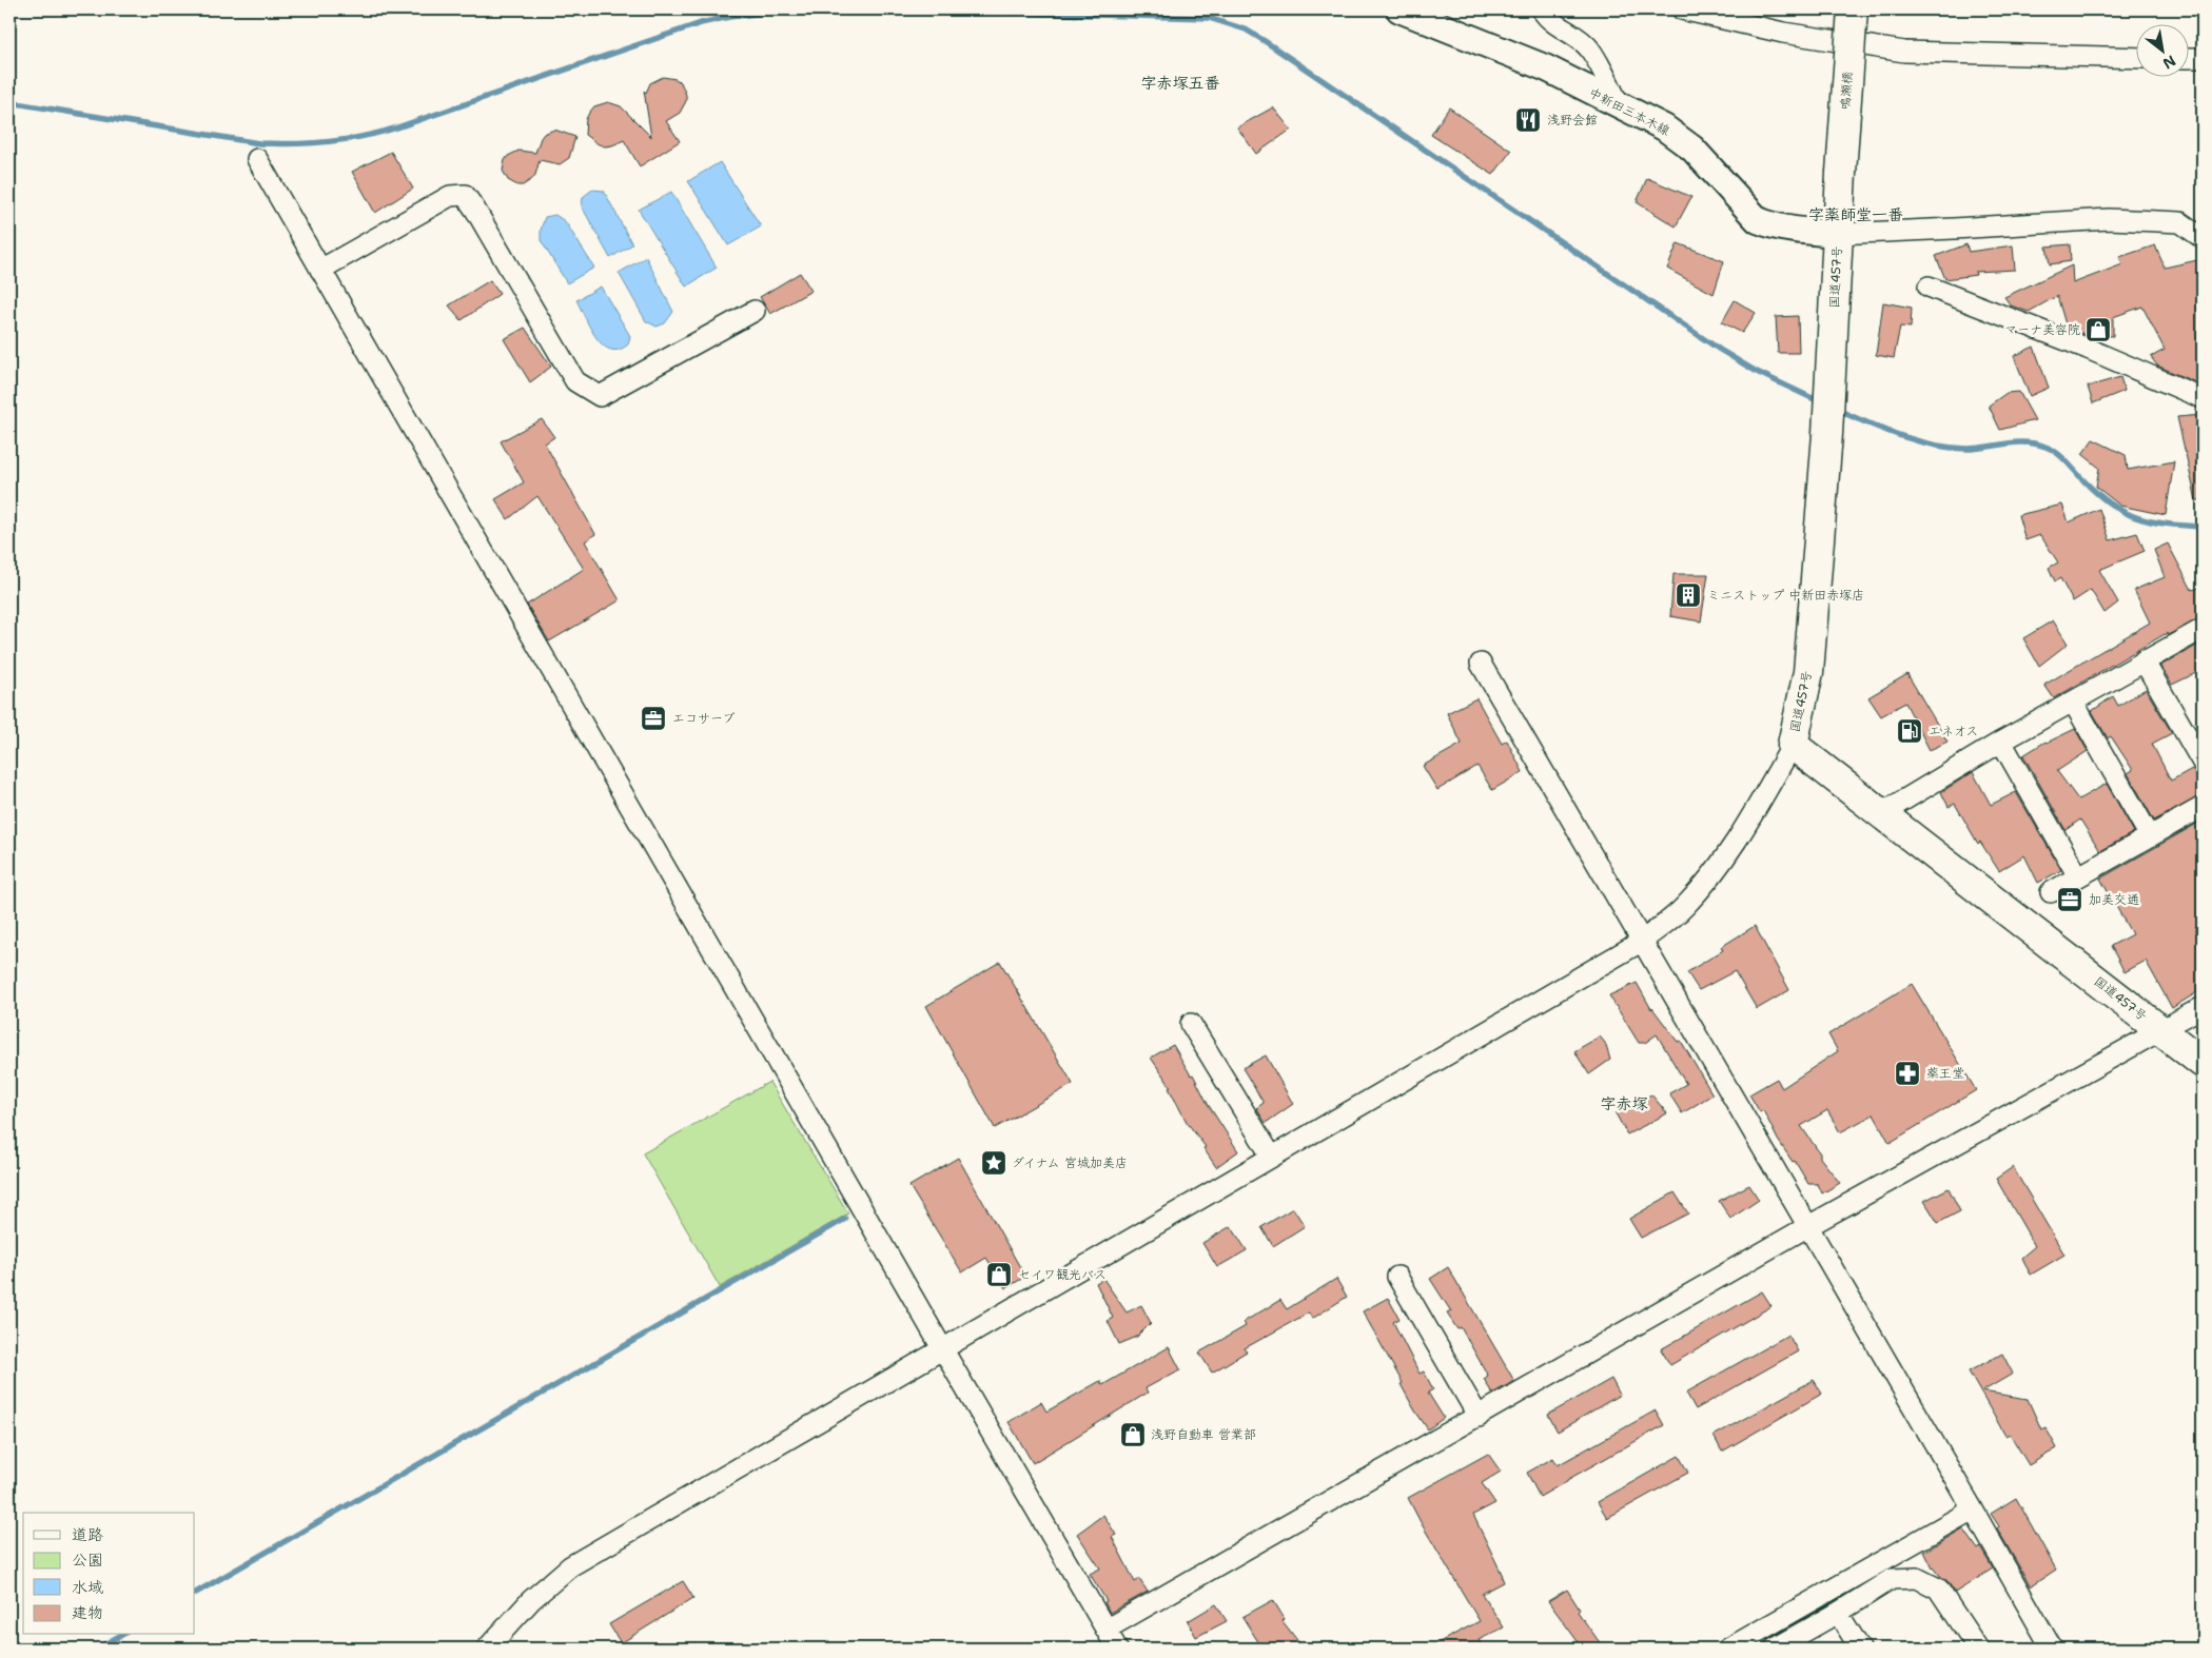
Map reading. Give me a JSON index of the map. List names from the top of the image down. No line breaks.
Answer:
{"streets":{"highway":["鳴瀬橋","国道457号"],"main road":["中新田三本木線"]},"crossings":[["鳴瀬橋","国道457号"],["中新田三本木線","国道457号"]],"districts":["字赤塚五番","字薬師堂一番","字赤塚"],"places":{"restaurant":["浅野会館"],"shop":["マーナ美容院","セイワ観光バス","浅野自動車 営業部"],"building":["ミニストップ 中新田赤塚店"],"office":["エコサーブ","加美交通"],"fuel station":["エネオス"],"pharmacy":["薬王堂"],"place":["ダイナム 宮城加美店"]},"legend":["道路","公園","水域","建物"],"north":"bottom right"}
